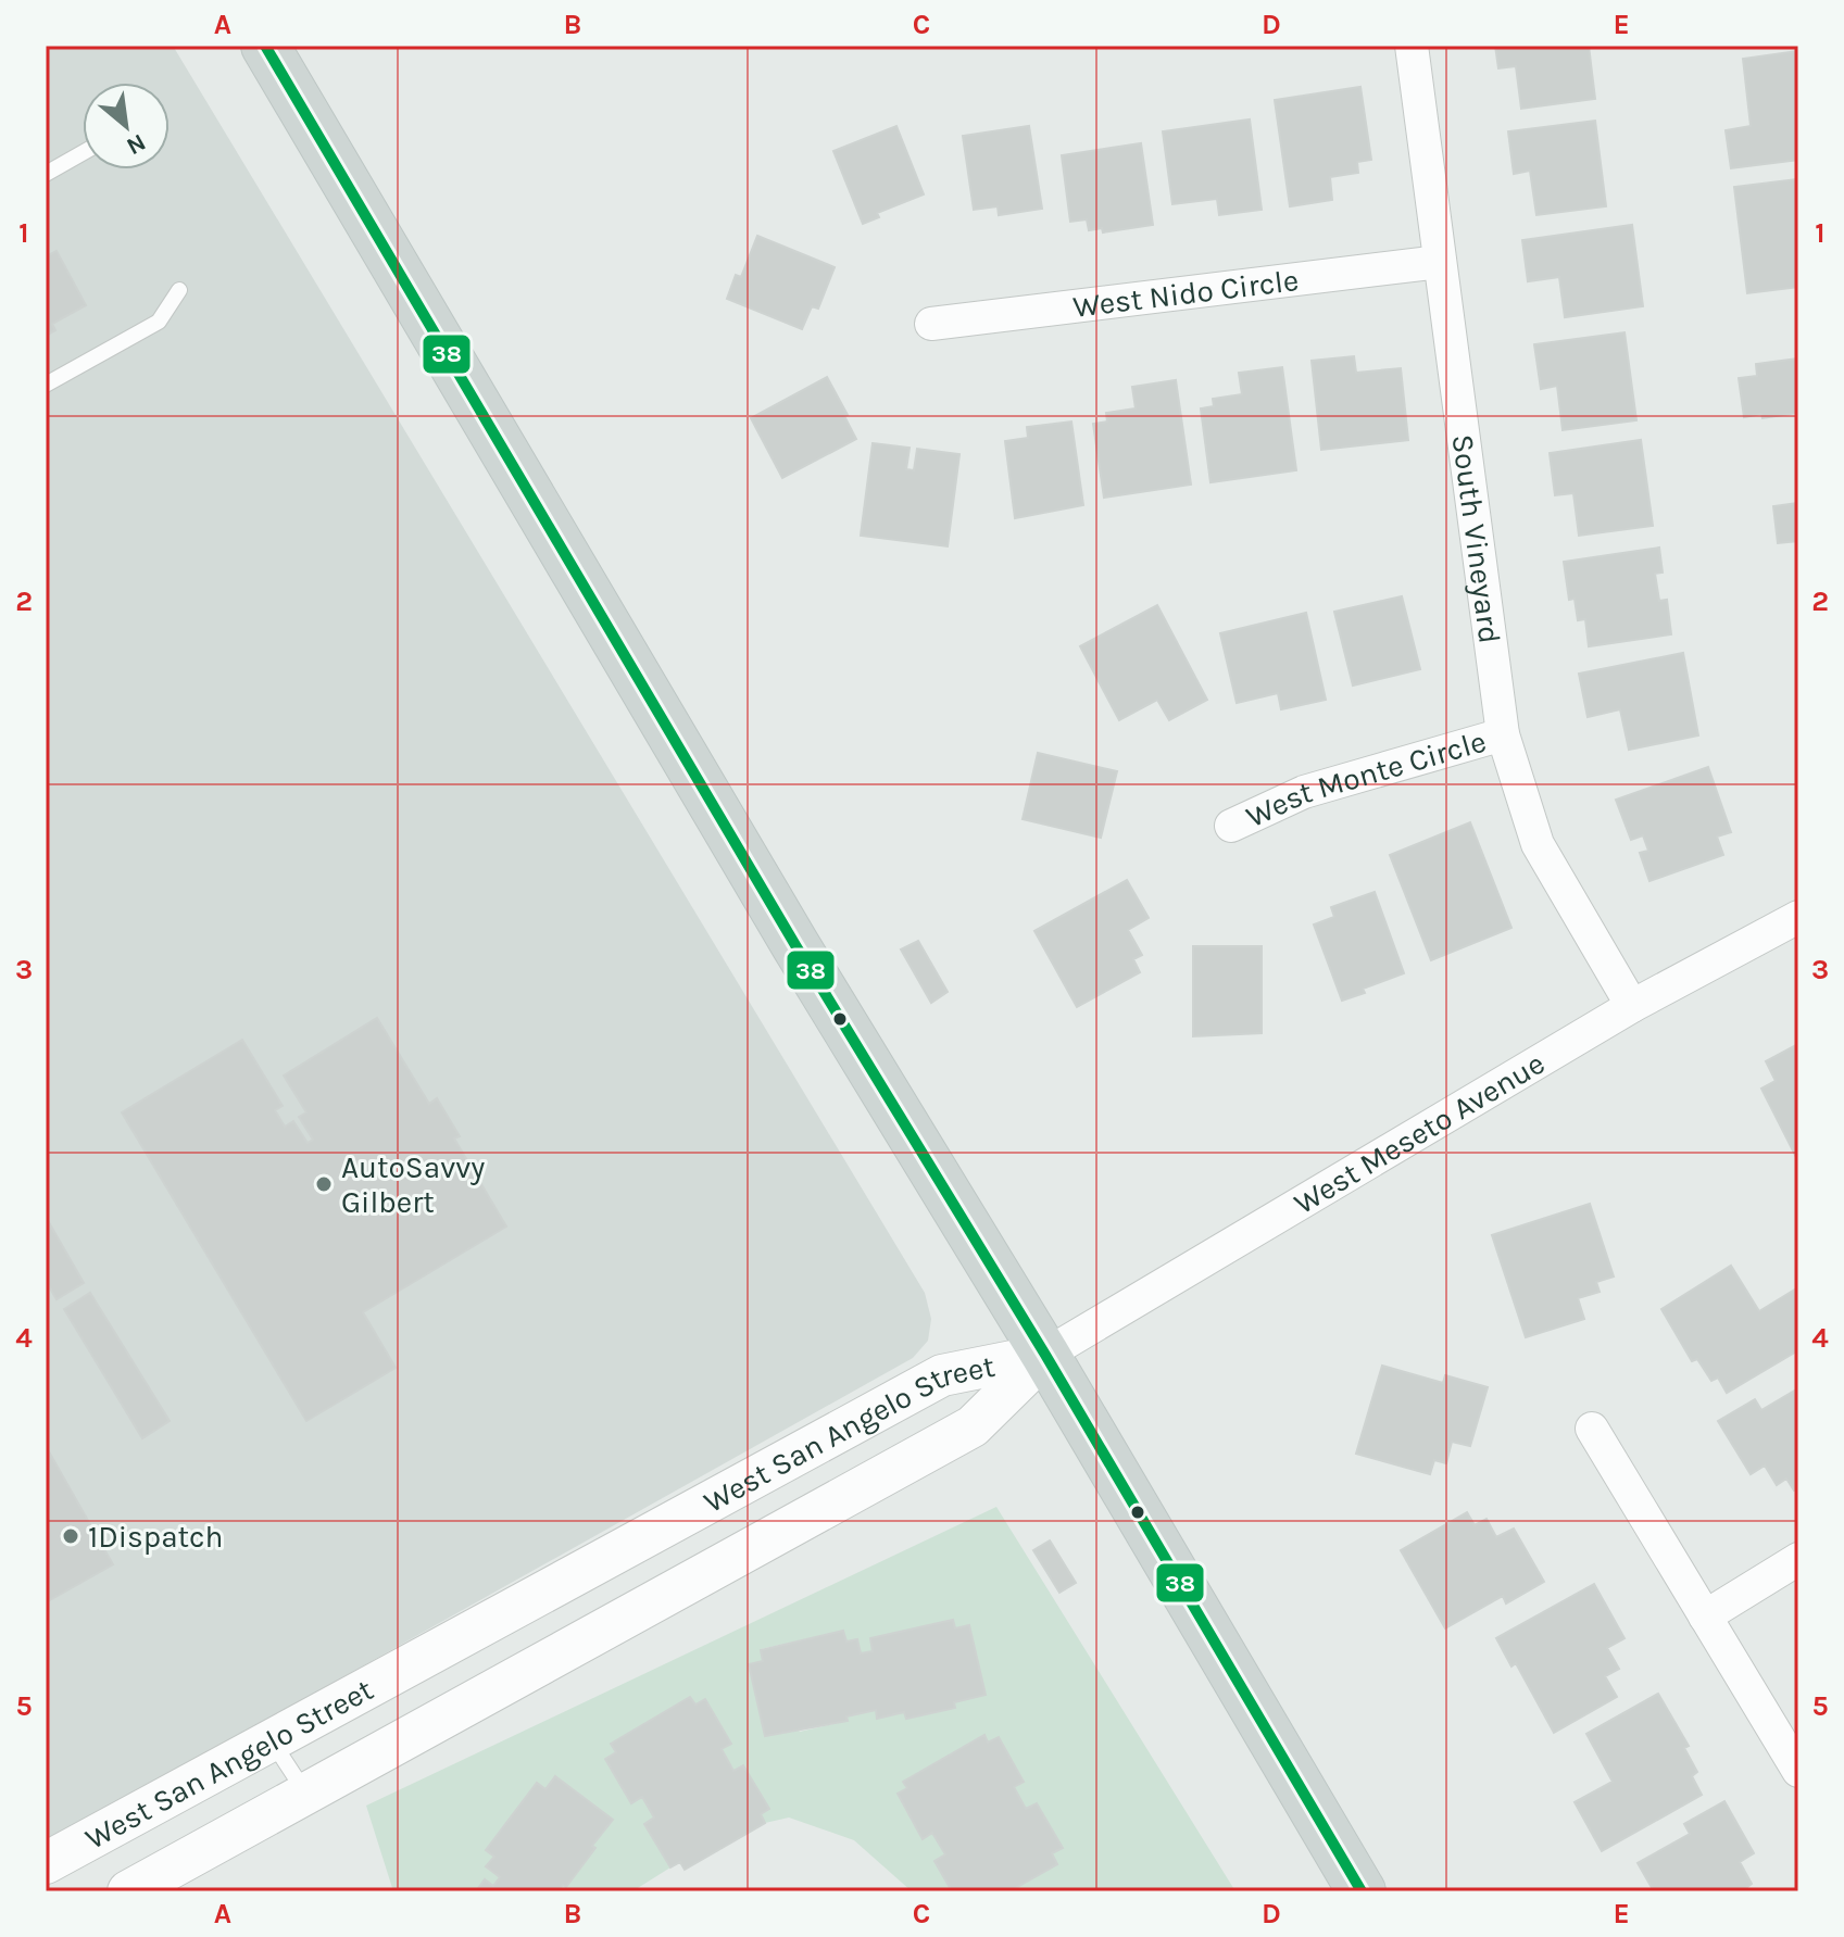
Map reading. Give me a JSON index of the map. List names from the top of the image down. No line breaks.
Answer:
{"streets":{"street":["West Nido Circle","South Vineyard","West Monte Circle","West Meseto Avenue","West San Angelo Street"]},"crossings":[["West Nido Circle","South Vineyard"],["South Vineyard","West Monte Circle"],["South Vineyard","West Meseto Avenue"],["West Meseto Avenue","West San Angelo Street"]],"places":["AutoSavvy Gilbert","1Dispatch"],"lines":["transit line 38"],"north":"bottom right","grid":{"columns":["A","B","C","D","E"],"rows":["1","2","3","4","5"]}}
